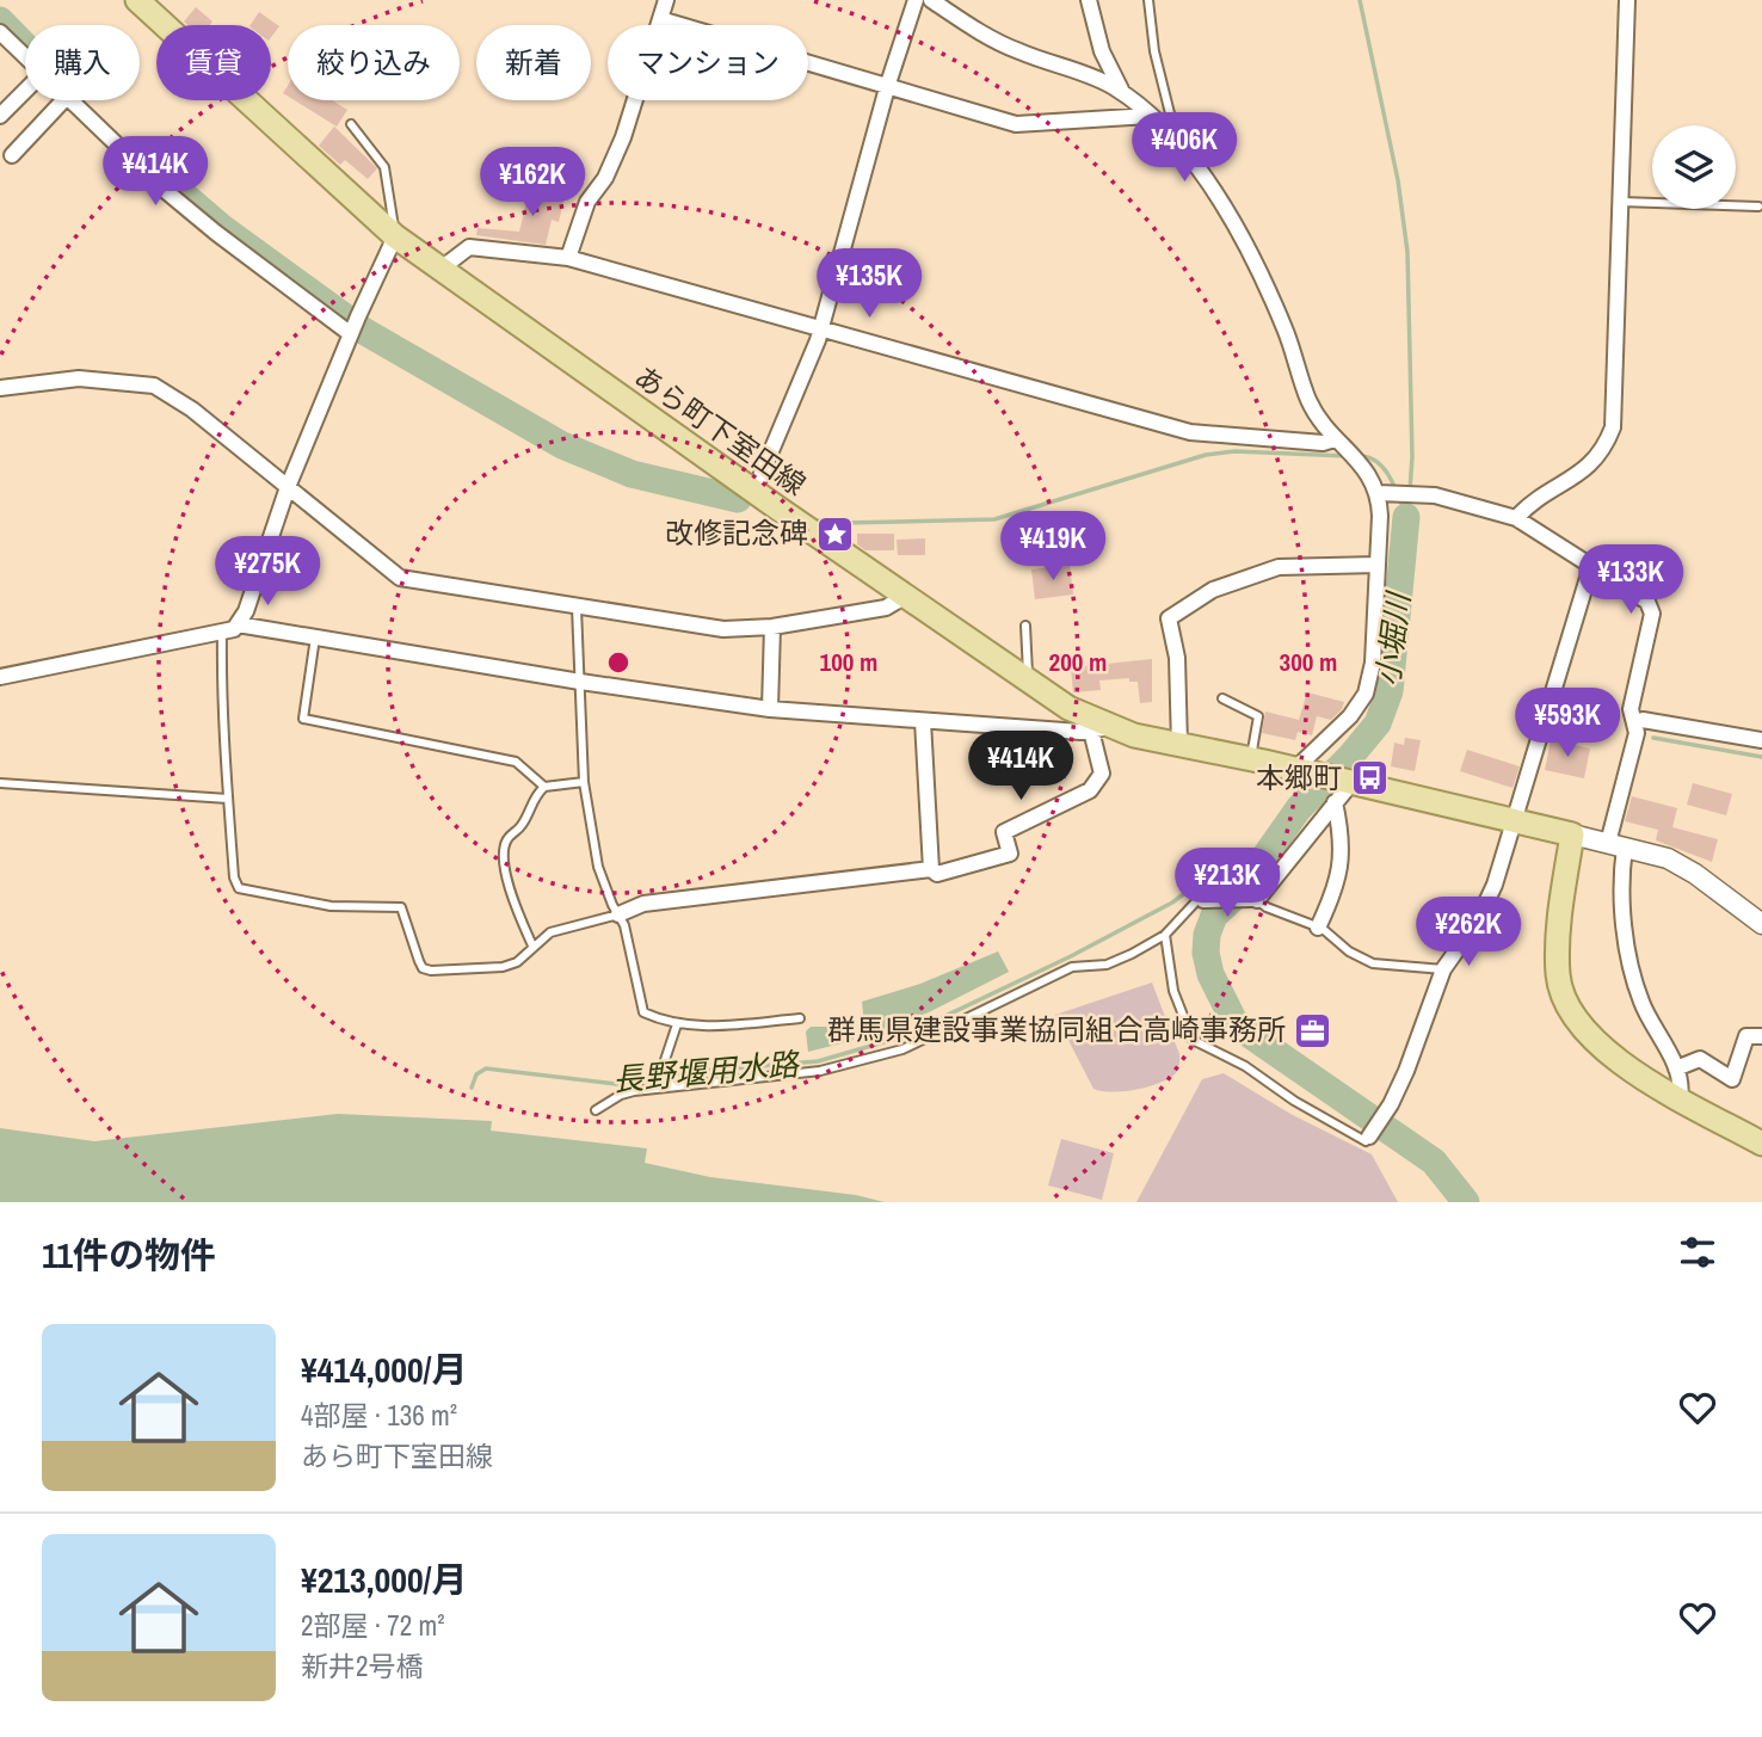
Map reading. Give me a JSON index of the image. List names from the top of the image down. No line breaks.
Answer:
{"streets":{"main road":["あら町下室田線"]},"water":["小堀川","長野堰用水路"],"places":{"place":["改修記念碑"],"bus stop":["本郷町"],"office":["群馬県建設事業協同組合高崎事務所"]},"page":{"chip":["購入","賃貸","絞り込み","新着","マンション"],"price":["¥406K","¥414K","¥162K","¥135K","¥419K","¥275K","¥133K","¥593K","¥414K","¥213K","¥262K"],"heading":"11件の物件","list":[{"name":"¥414,000/月","note":"4部屋 · 136 m² · あら町下室田線"},{"name":"¥213,000/月","note":"2部屋 · 72 m² · 新井2号橋"}]},"rings":["100 m","200 m","300 m"]}
